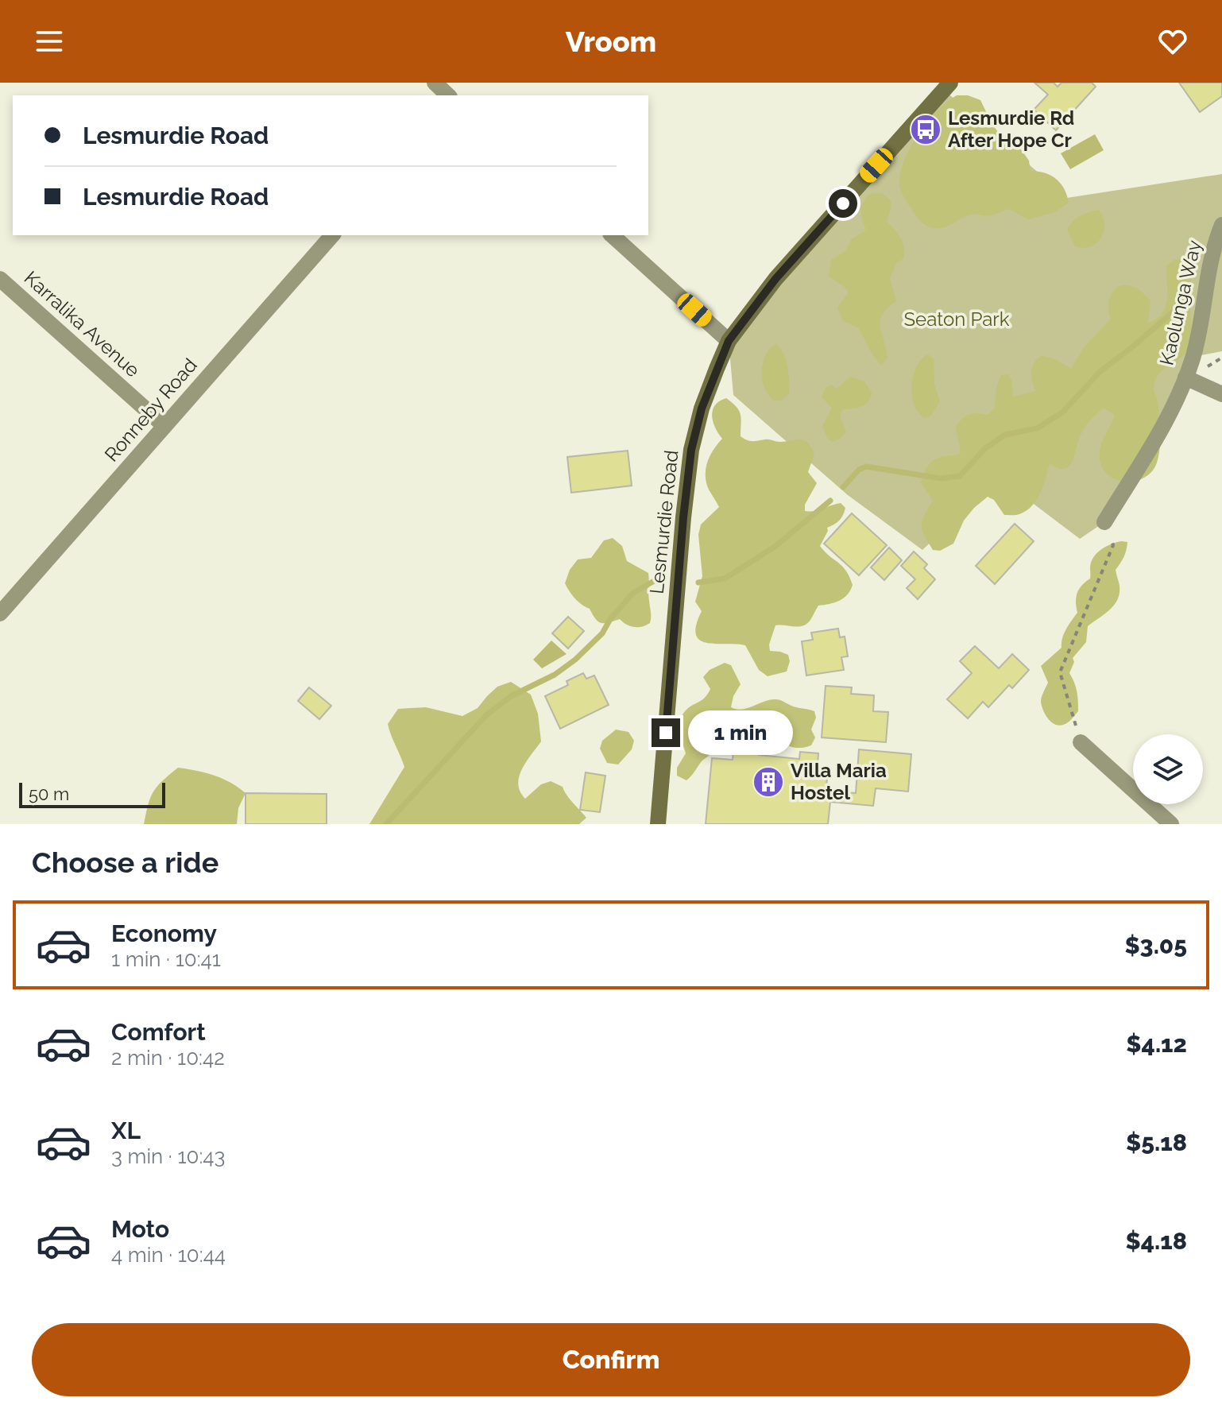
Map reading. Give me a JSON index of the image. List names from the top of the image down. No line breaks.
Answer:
{"streets":{"main road":["Lesmurdie Road"],"street":["Kaolunga Way","Karralika Avenue","Ronneby Road"]},"crossings":[["Karralika Avenue","Ronneby Road"]],"parks":["Seaton Park"],"places":{"bus stop":["Lesmurdie Rd After Hope Cr"],"building":["Villa Maria Hostel"]},"scale_bar":"50 m","page":{"header":"Vroom","banner":["Lesmurdie Road","Lesmurdie Road"],"bubble":"1 min","scale":"50 m","heading":"Choose a ride","list":[{"name":"Economy","note":"1 min · 10:41","value":"$3.05"},{"name":"Comfort","note":"2 min · 10:42","value":"$4.12"},{"name":"XL","note":"3 min · 10:43","value":"$5.18"},{"name":"Moto","note":"4 min · 10:44","value":"$4.18"}],"buttons":"Confirm"}}
